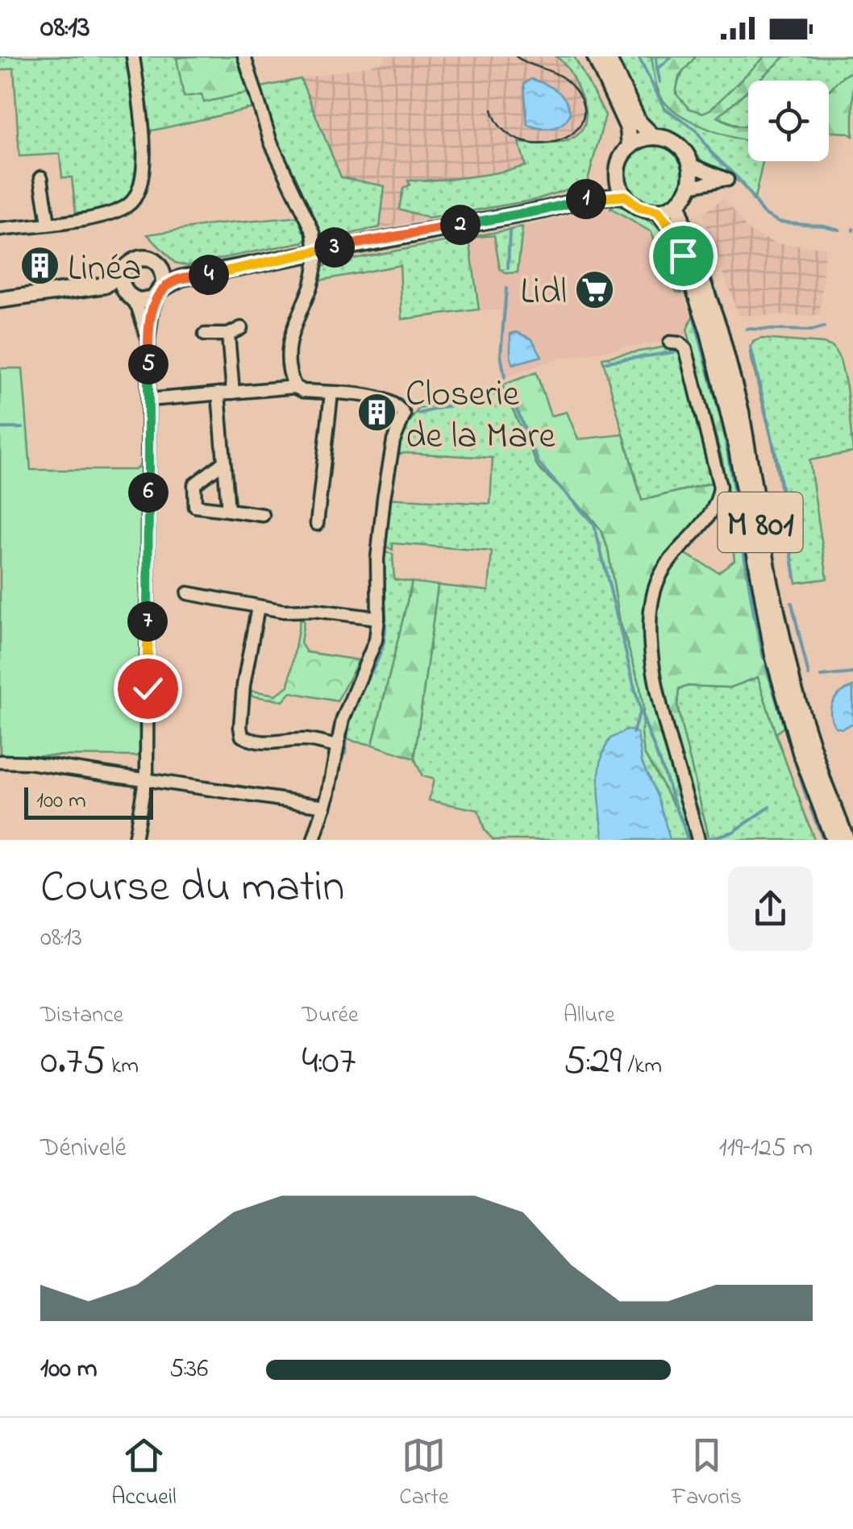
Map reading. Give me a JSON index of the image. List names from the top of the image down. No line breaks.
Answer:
{"streets":{"main road":["M 801"]},"places":{"building":["Linéa","Closerie de la Mare"],"supermarket":["Lidl"]},"scale_bar":"100 m","page":{"status":"08:13","pins":["1","2","3","4","5","6","7"],"scale":"100 m","heading":["Course du matin","08:13"],"stats":[["Distance","0.75 km"],["Durée","4:07"],["Allure","5:29 /km"]],"chart":["Dénivelé","119–125 m"],"list":[{"name":"100 m","note":"5:36"}],"tabs":["Accueil","Carte","Favoris"]}}
